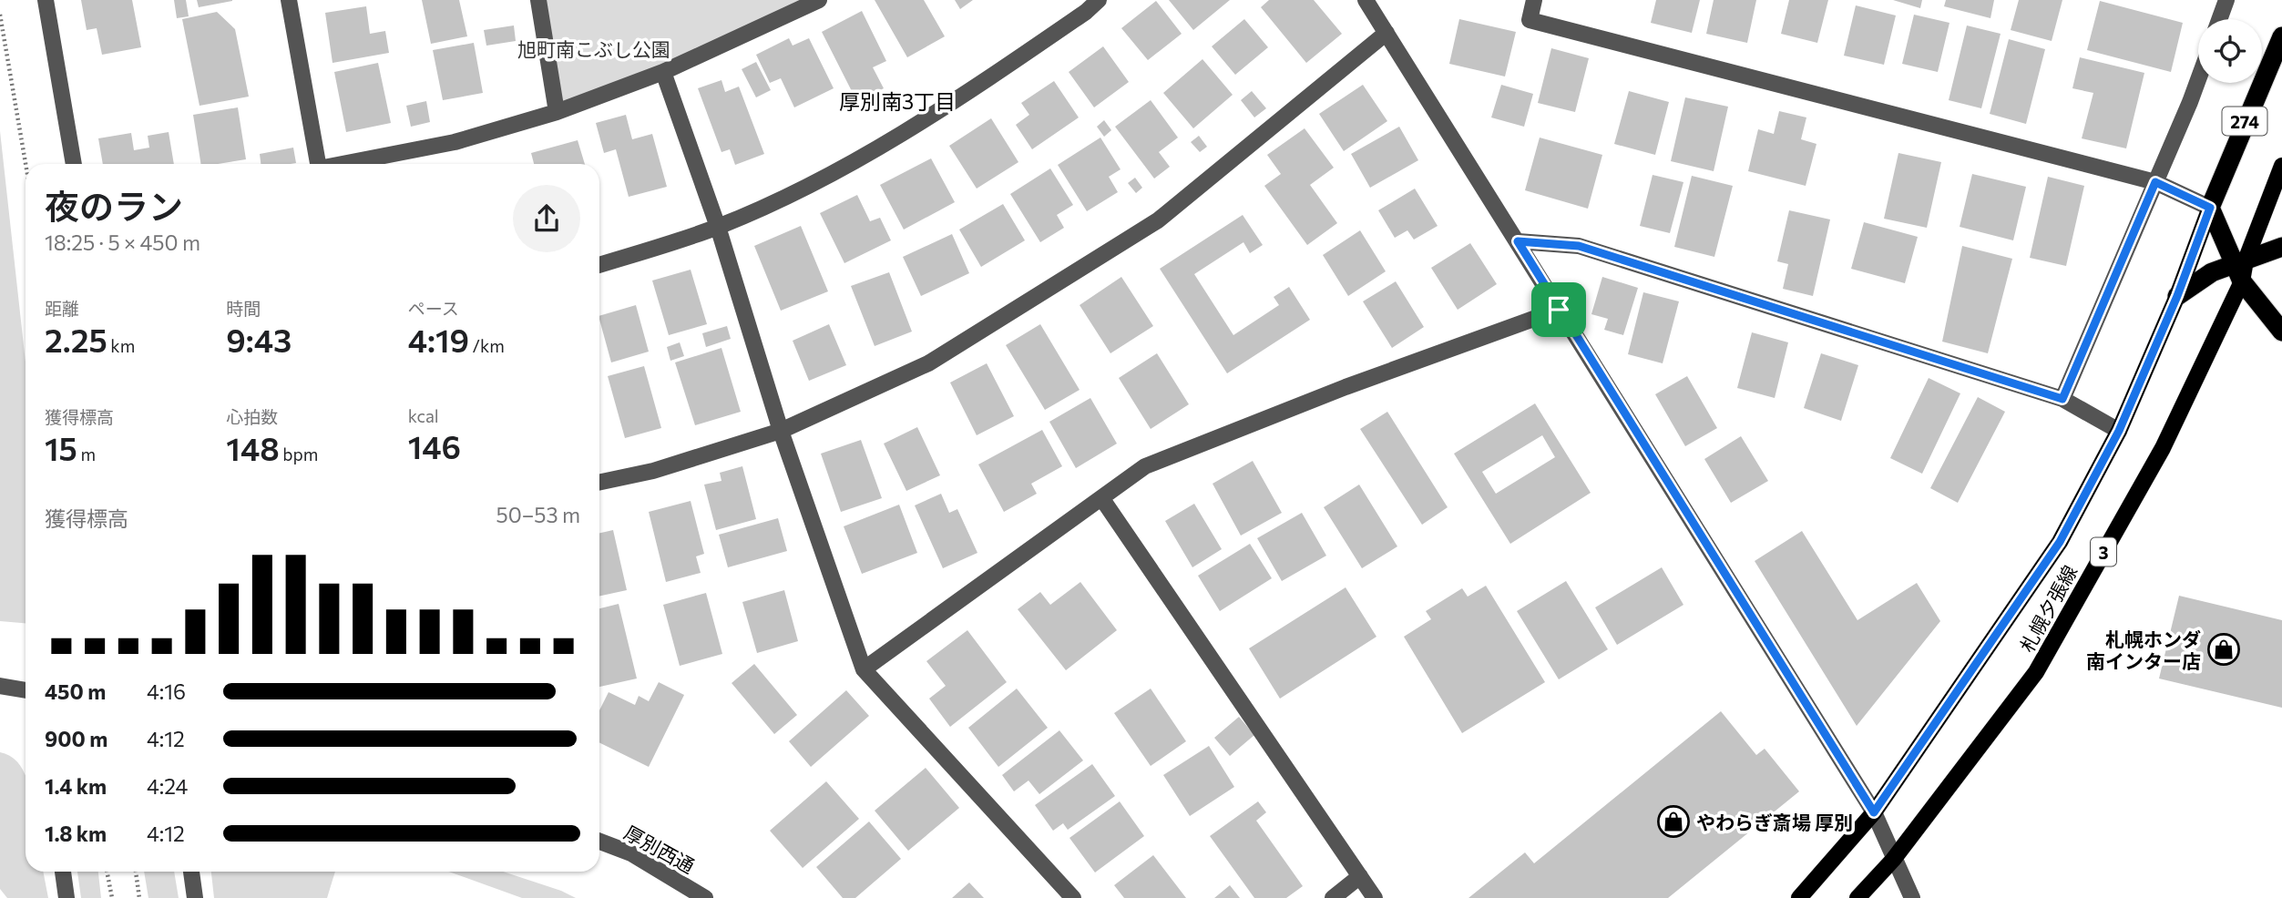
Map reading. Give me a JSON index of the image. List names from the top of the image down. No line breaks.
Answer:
{"streets":{"highway":["274"],"main road":["3","札幌夕張線"],"street":["厚別西通"]},"crossings":[["274","札幌夕張線"]],"districts":["厚別南3丁目"],"parks":["旭町南こぶし公園"],"places":{"shop":["札幌ホンダ 南インター店","やわらぎ斎場 厚別"]},"page":{"heading":["夜のラン","18:25 · 5 × 450 m"],"stats":[["距離","2.25 km"],["時間","9:43"],["ペース","4:19 /km"],["獲得標高","15 m"],["心拍数","148 bpm"],["kcal","146"]],"chart":["獲得標高","50–53 m"],"list":[{"name":"450 m","note":"4:16"},{"name":"900 m","note":"4:12"},{"name":"1.4 km","note":"4:24"},{"name":"1.8 km","note":"4:12"}]}}
